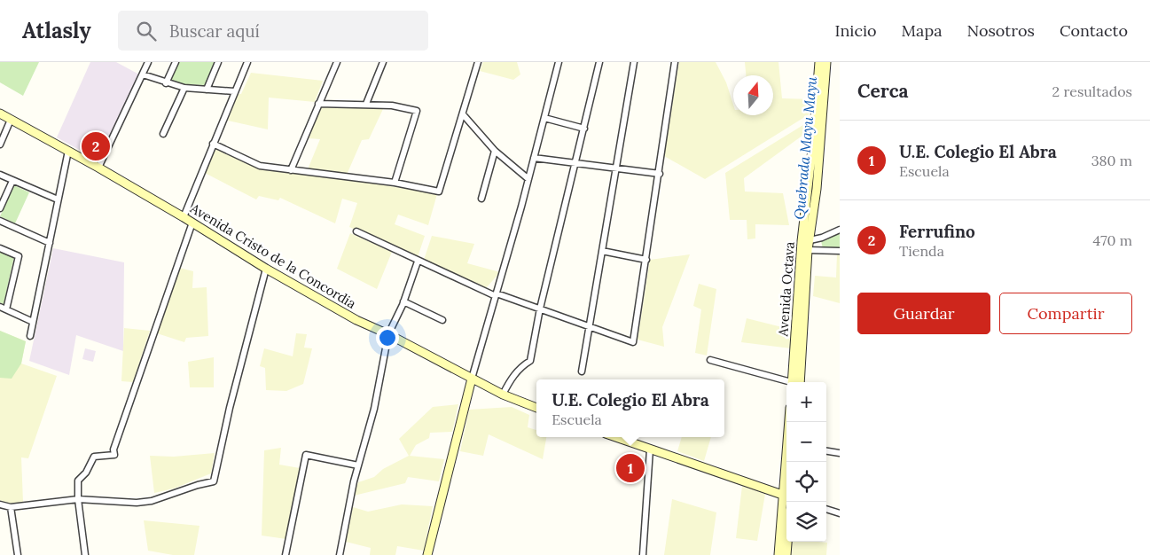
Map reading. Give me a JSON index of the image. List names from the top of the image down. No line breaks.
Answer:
{"streets":{"main road":["Avenida Cristo de la Concordia","Avenida Octava"]},"water":["Quebrada Mayu Mayu"],"north":"top","page":{"header":"Atlasly","search":"Buscar aquí","nav":["Inicio","Mapa","Nosotros","Contacto"],"heading":["Cerca","2 resultados"],"list":[{"mark":"1","name":"U.E. Colegio El Abra","note":"Escuela","value":"380 m"},{"mark":"2","name":"Ferrufino","note":"Tienda","value":"470 m"}],"pins":["2","1"],"buttons":["Guardar","Compartir"],"popup":["U.E. Colegio El Abra","Escuela"],"map_buttons":["+","−"]}}
